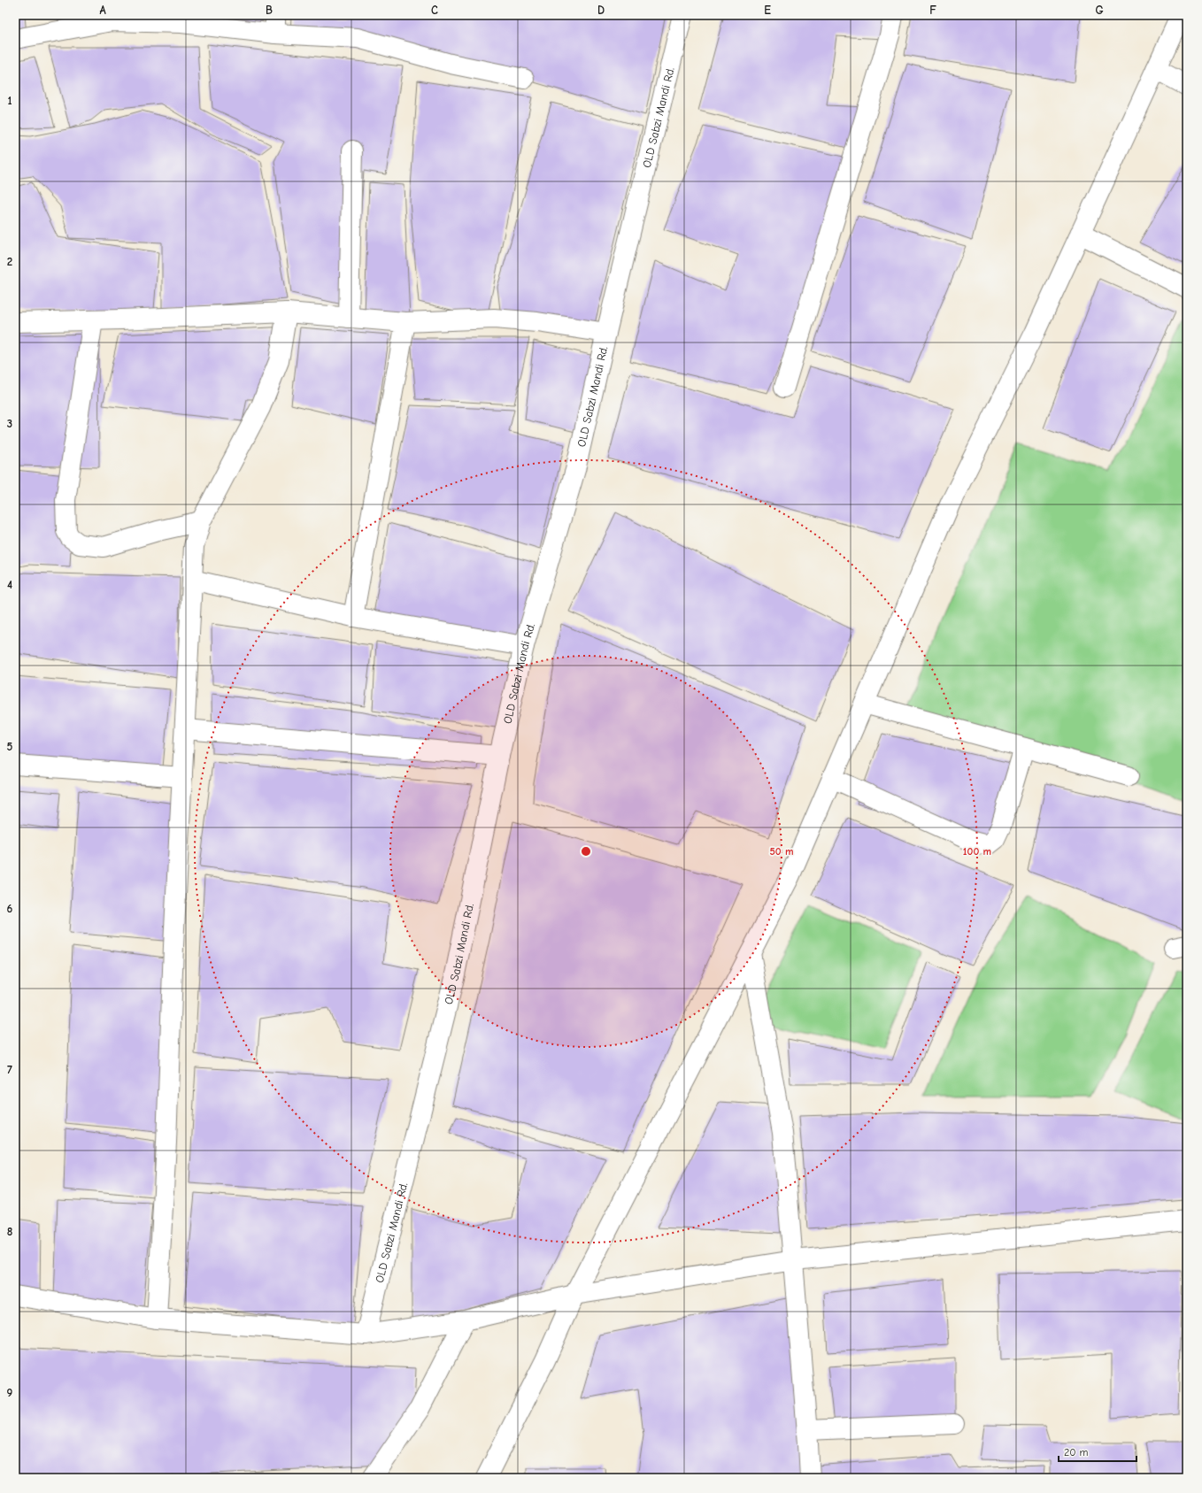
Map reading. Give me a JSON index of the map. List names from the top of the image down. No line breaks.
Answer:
{"streets":{"street":["OLD Sabzi Mandi Rd."]},"scale_bar":"20 m","grid":{"columns":["A","B","C","D","E","F","G"],"rows":["1","2","3","4","5","6","7","8","9"]},"rings":["50 m","100 m"]}
